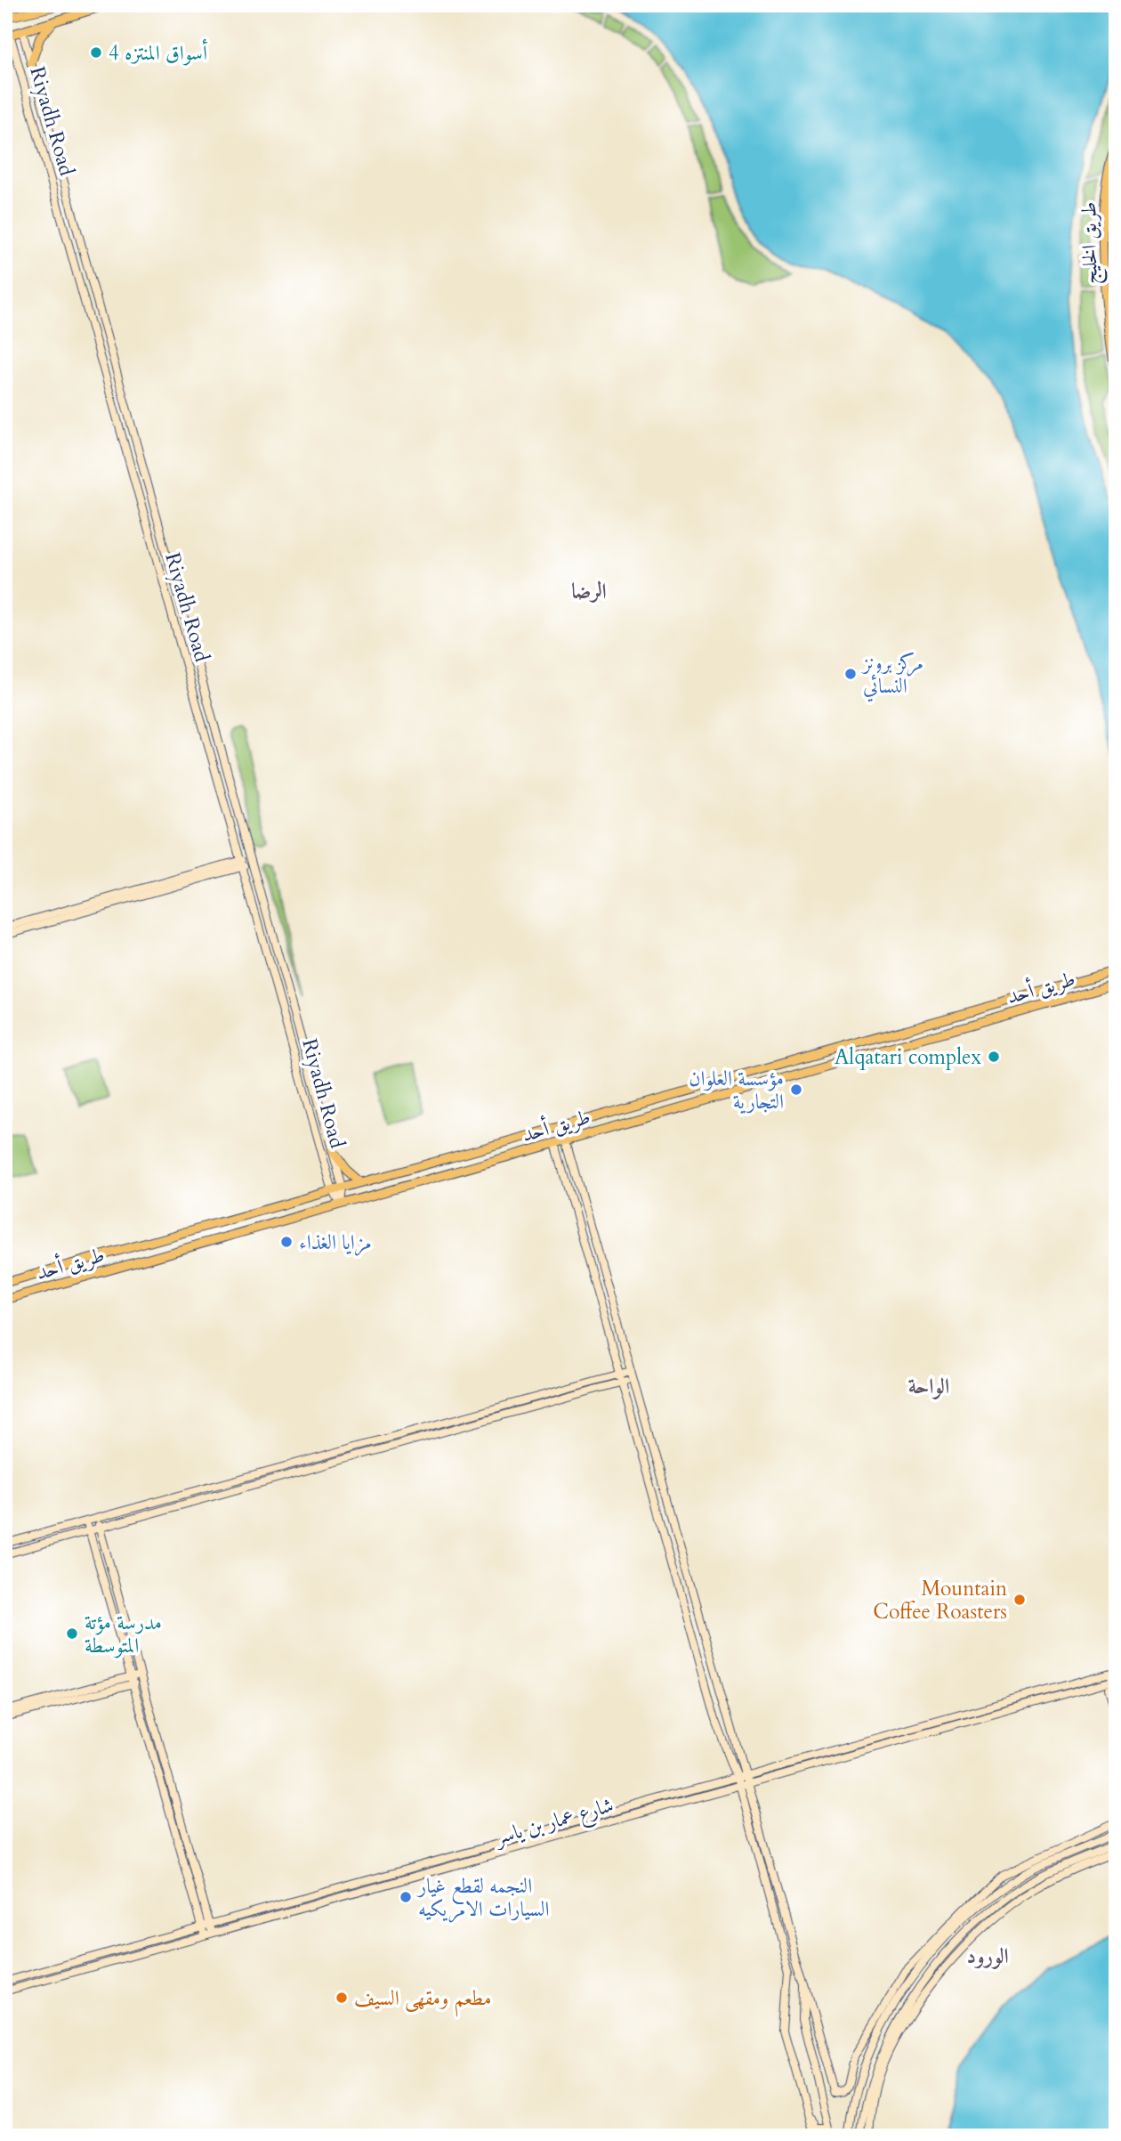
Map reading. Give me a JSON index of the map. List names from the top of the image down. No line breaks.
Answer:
{"streets":{"main road":["طريق الخليج","طريق أحد"],"street":["Riyadh Road","شارع عمار بن ياسر"]},"crossings":[["Riyadh Road","طريق أحد"]],"districts":["الرضا","الواحة","الورود"],"places":["أسواق المنتزه 4","مركز برونز النسائي","Alqatari complex","مؤسسة العلوان التجارية","مزايا الغذاء","Mountain Coffee Roasters","مدرسة مؤتة المتوسطة","النجمه لقطع غيار السيارات الامريكيه","مطعم ومقهى السيف"]}
